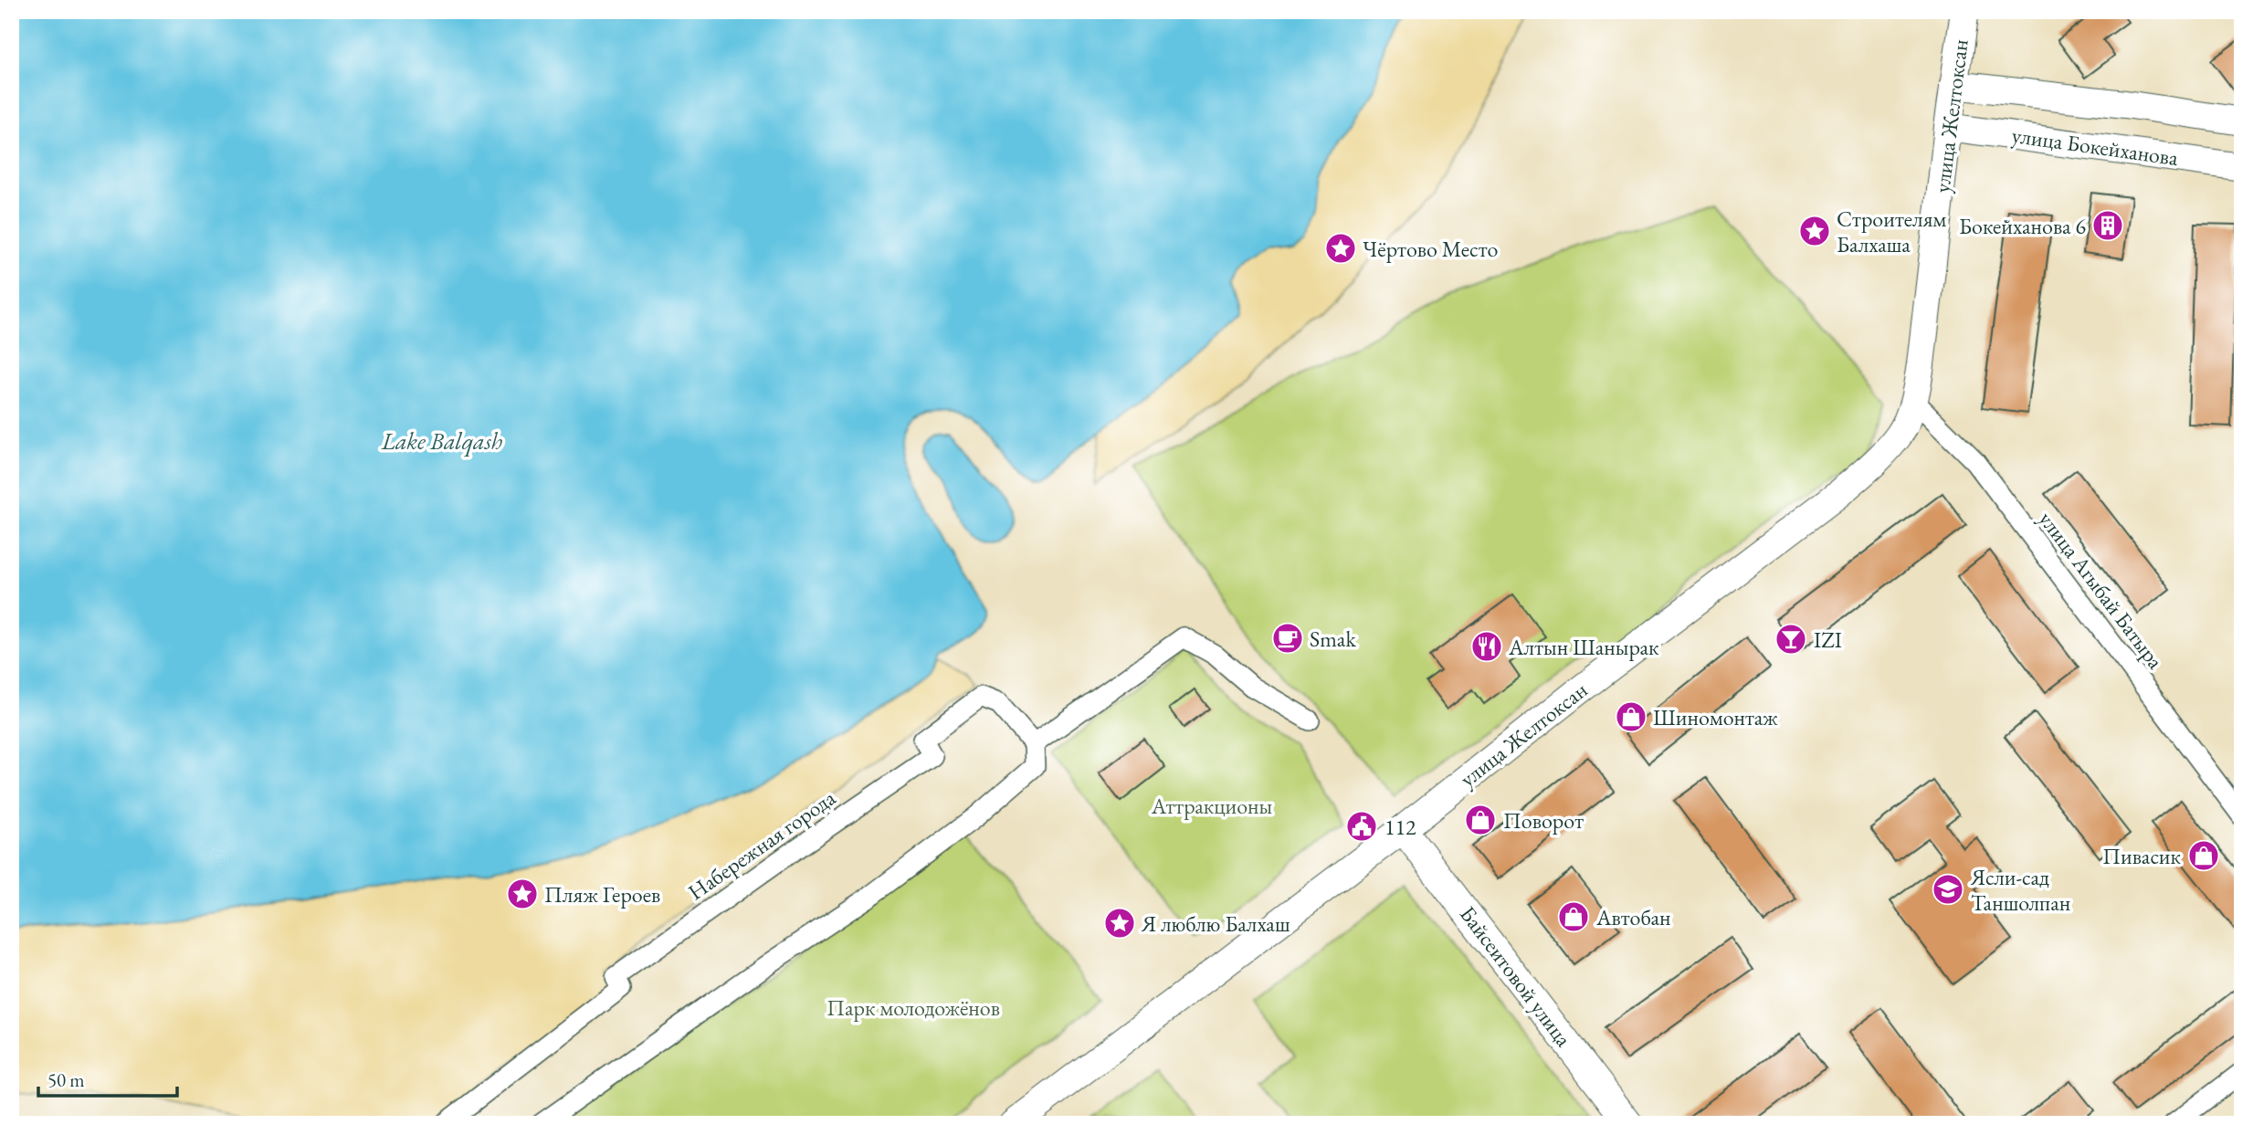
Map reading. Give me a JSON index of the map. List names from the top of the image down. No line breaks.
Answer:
{"streets":{"street":["улица Желтоксан","улица Бокейханова","улица Агыбай Батыра","Набережная города","Байсеитовой улица"]},"crossings":[["улица Желтоксан","улица Бокейханова"],["улица Желтоксан","улица Агыбай Батыра"],["улица Желтоксан","Байсеитовой улица"]],"water":["Lake Balqash"],"parks":["Аттракционы","Парк молодожёнов"],"places":{"building":["Бокейханова 6"],"place":["Строителям Балхаша","Чёртово Место","Пляж Героев","Я люблю Балхаш"],"cafe":["Smak"],"bar":["IZI"],"restaurant":["Алтын Шанырак"],"shop":["Шиномонтаж","Поворот","Пивасик","Автобан"],"public building":["112"],"school or university":["Ясли-сад Таншолпан"]},"scale_bar":"50 m"}
